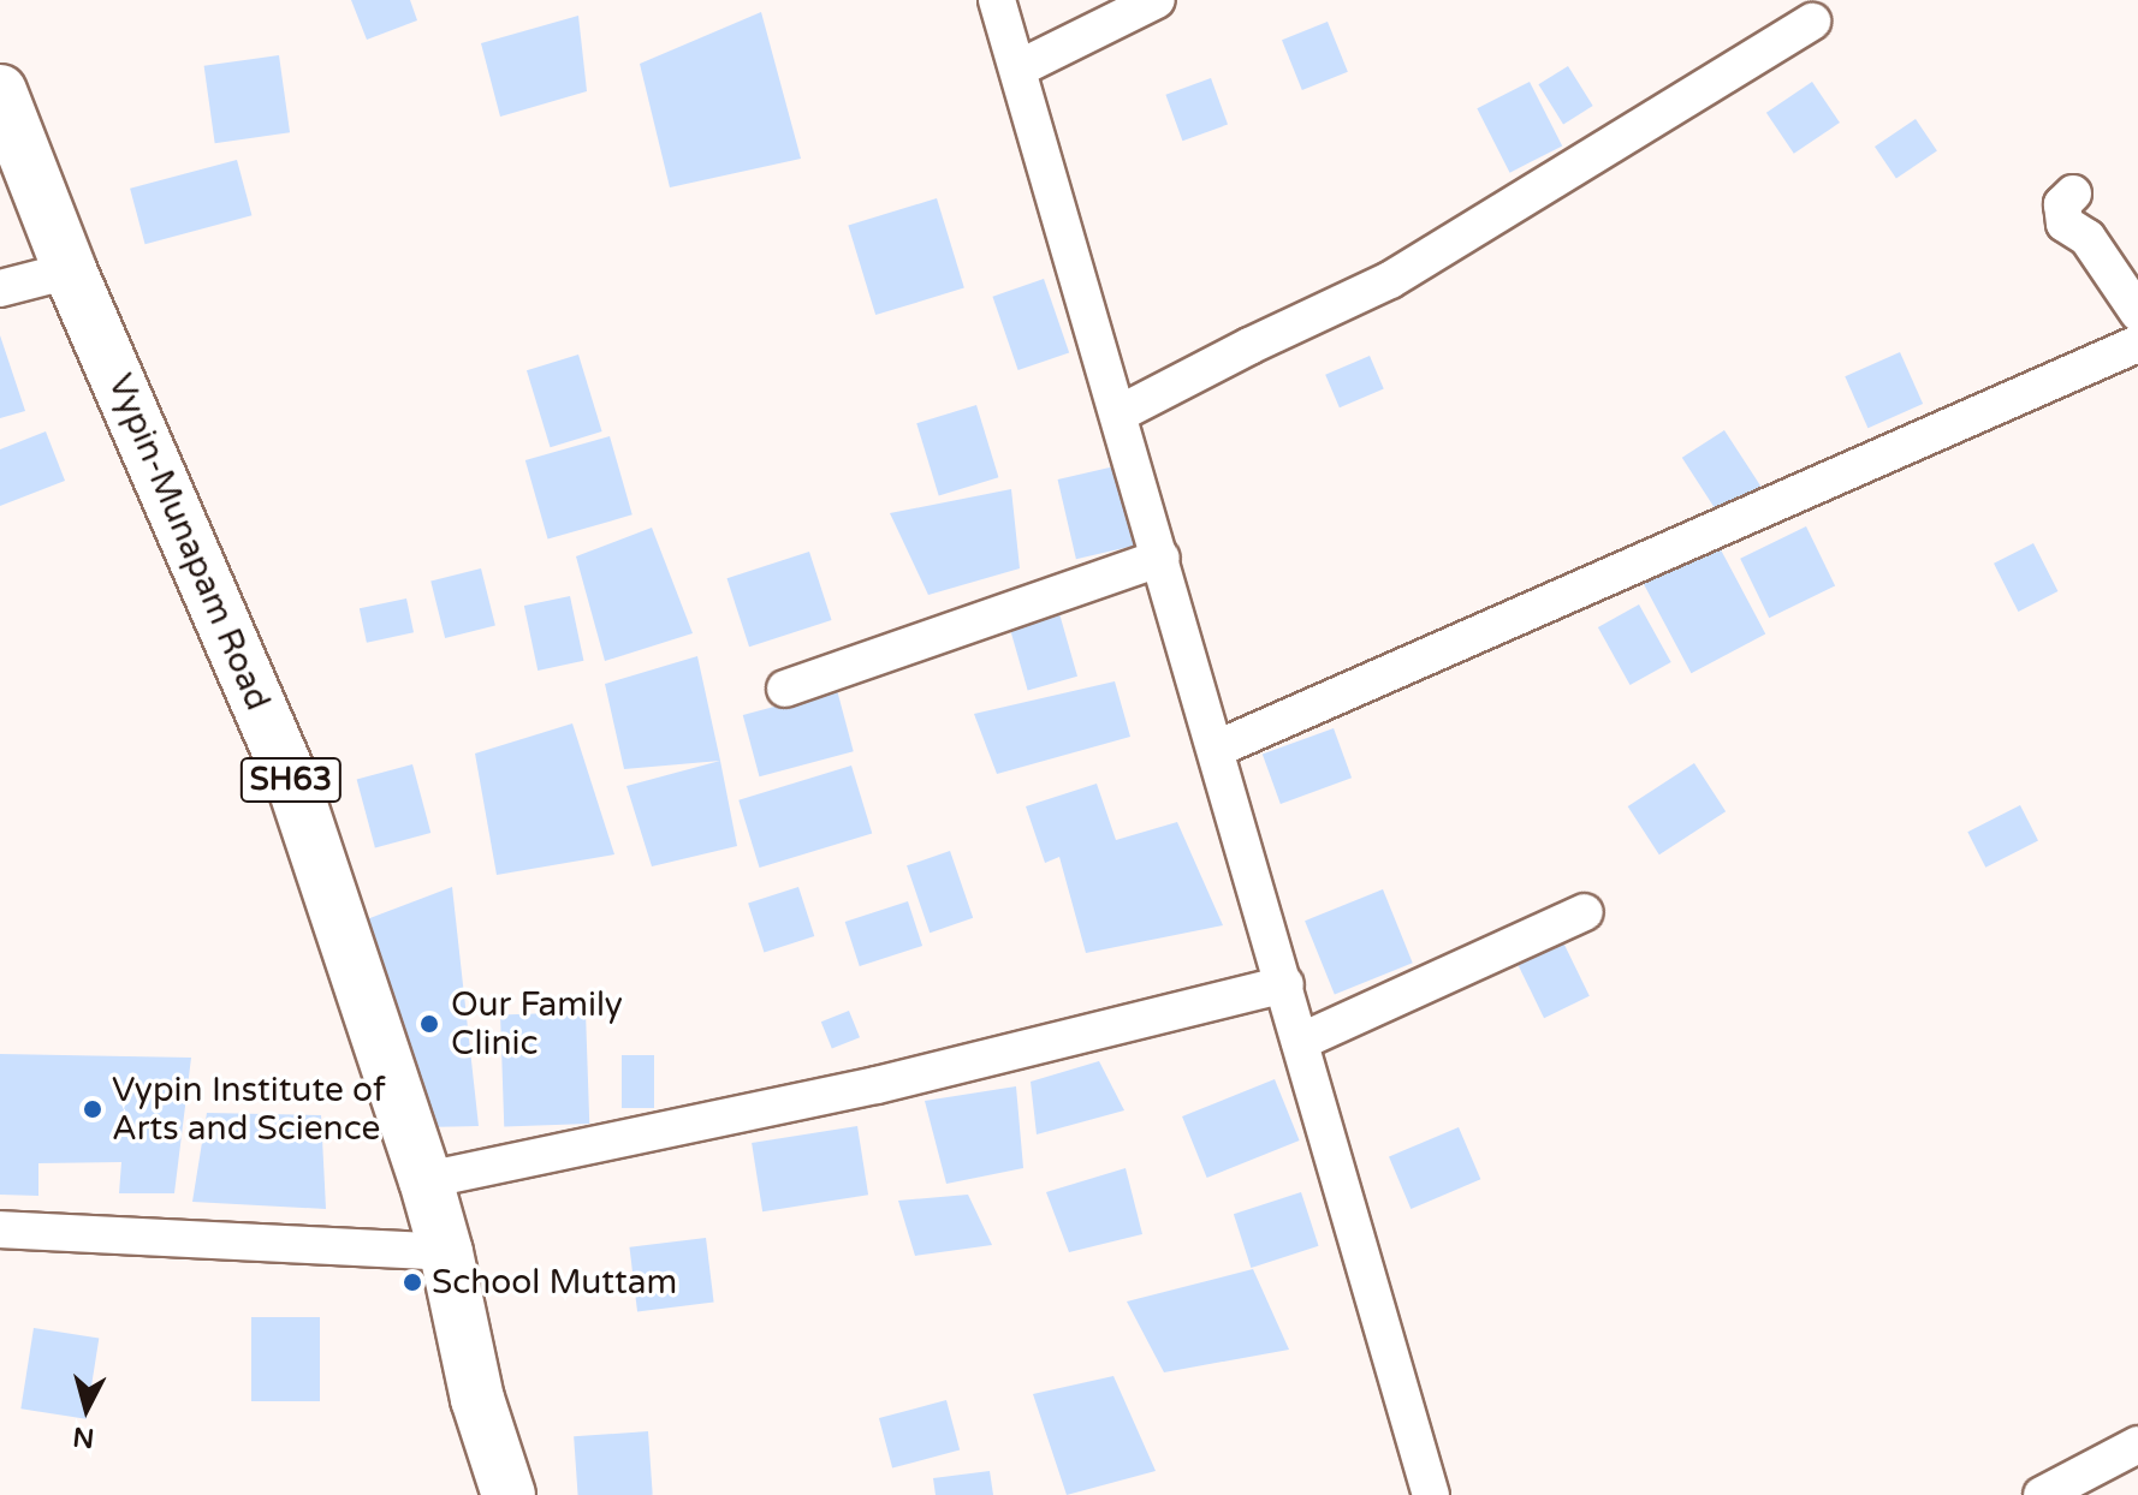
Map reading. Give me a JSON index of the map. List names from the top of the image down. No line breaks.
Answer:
{"streets":{"main road":["Vypin-Munapam Road","SH63"]},"places":["Our Family Clinic","Vypin Institute of Arts and Science","School Muttam"],"north":"bottom"}
